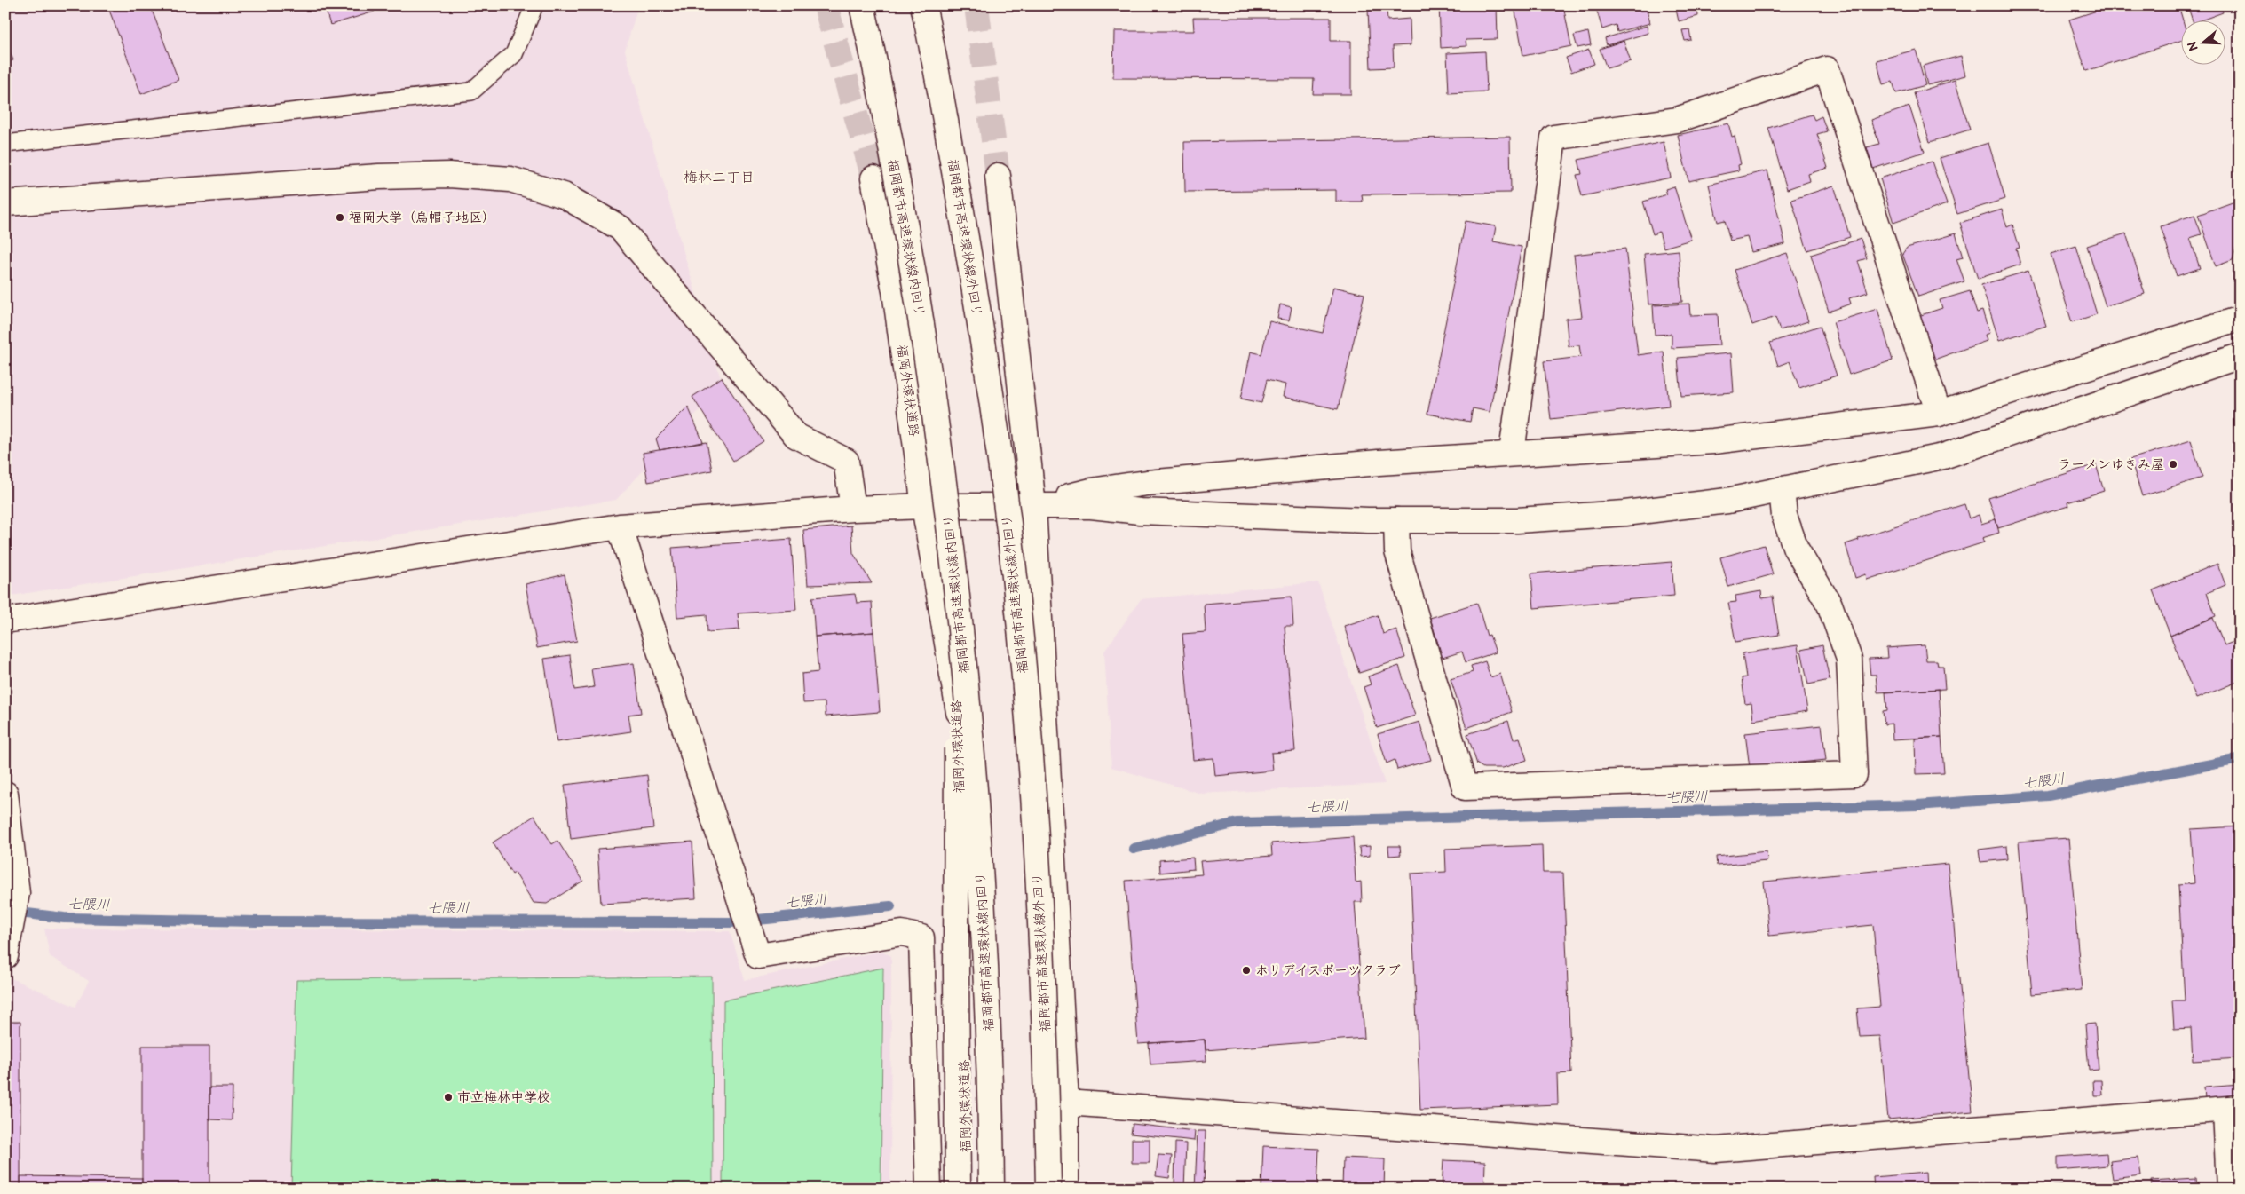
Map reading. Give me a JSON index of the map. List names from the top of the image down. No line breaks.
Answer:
{"streets":{"main road":["福岡都市高速環状線内回り","福岡都市高速環状線外回り","福岡外環状道路"]},"districts":["梅林二丁目"],"water":["七隈川"],"places":["福岡大学（烏帽子地区）","ラーメンゆきみ屋","ホリデイスポーツクラブ","市立梅林中学校"],"north":"left"}
